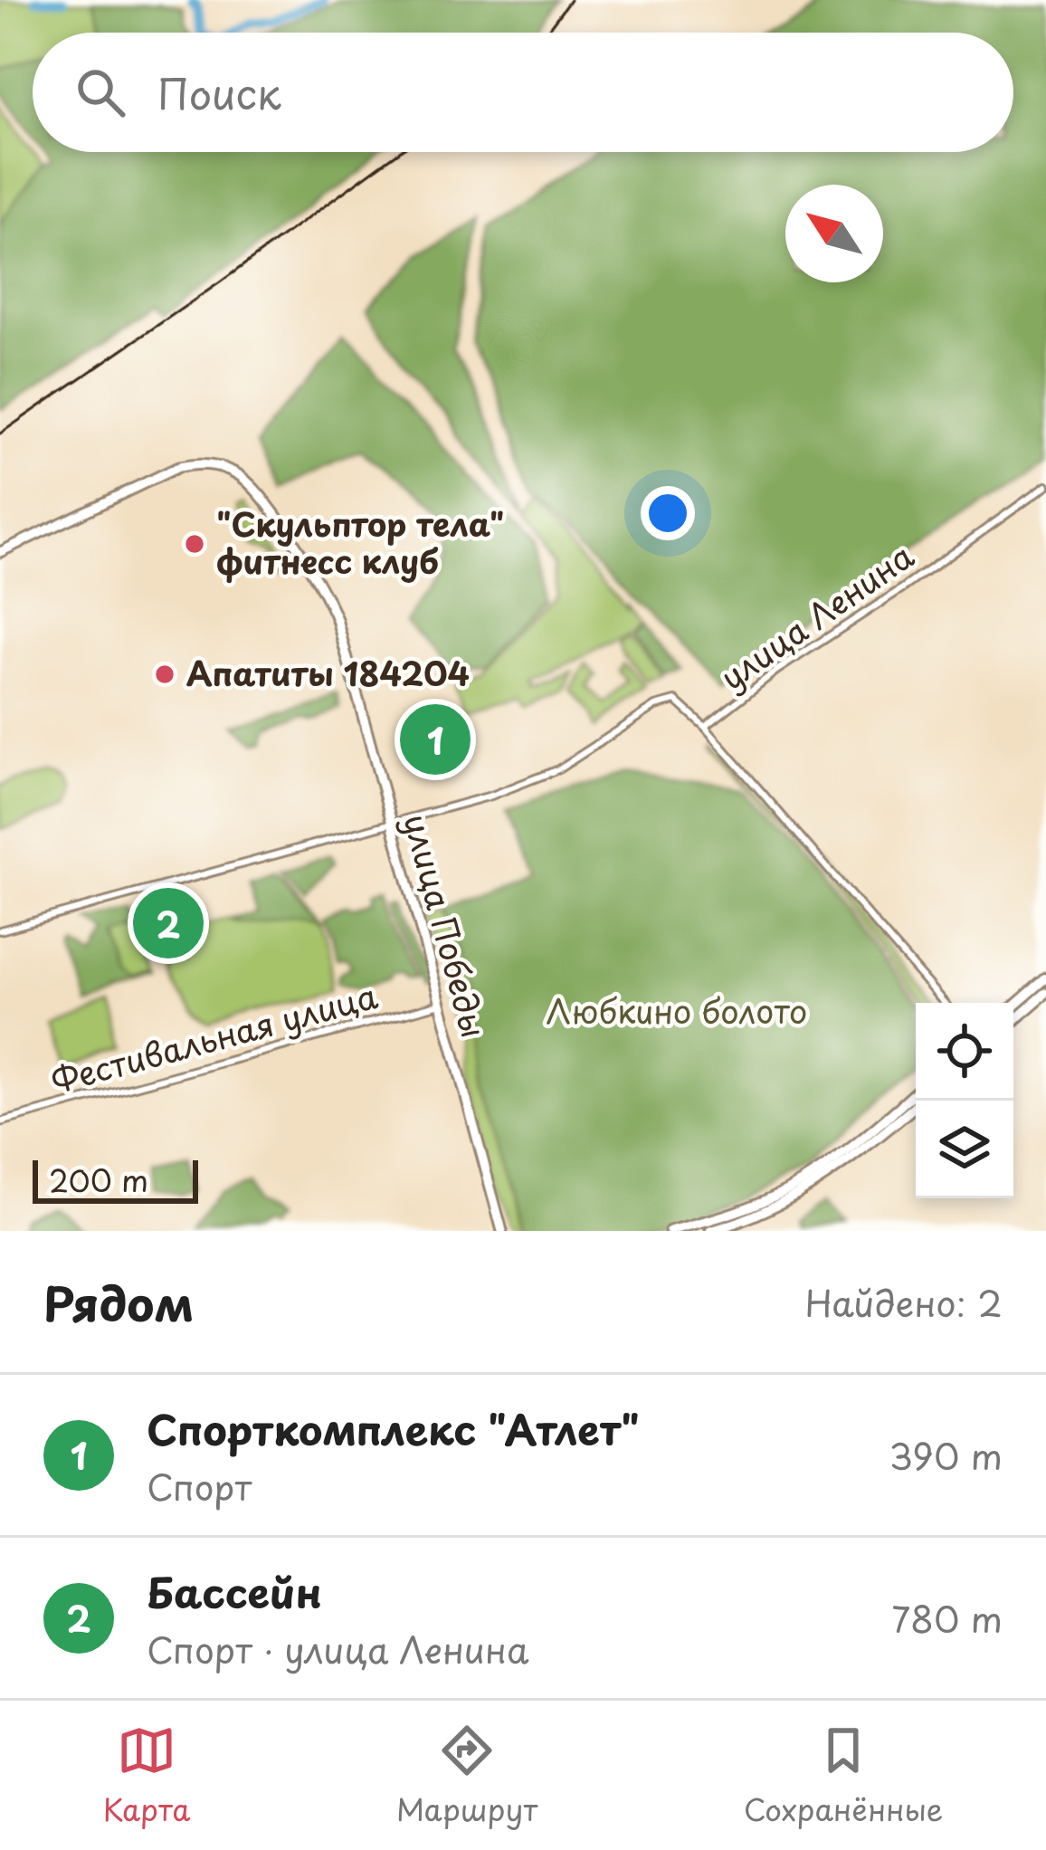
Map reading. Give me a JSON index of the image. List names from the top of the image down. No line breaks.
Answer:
{"streets":{"main road":["улица Победы"],"street":["улица Ленина","Фестивальная улица"]},"crossings":[["улица Ленина","улица Победы"],["улица Победы","Фестивальная улица"]],"parks":["Любкино болото"],"places":["\"Скульптор тела\" фитнесс клуб","Апатиты 184204"],"scale_bar":"200 m","north":"top left","page":{"search":"Поиск","pins":["1","2"],"scale":"200 m","heading":["Рядом","Найдено: 2"],"list":[{"mark":"1","name":"Спорткомплекс \"Атлет\"","note":"Спорт","value":"390 m"},{"mark":"2","name":"Бассейн","note":"Спорт · улица Ленина","value":"780 m"}],"nav":["Карта","Маршрут","Сохранённые"]}}
